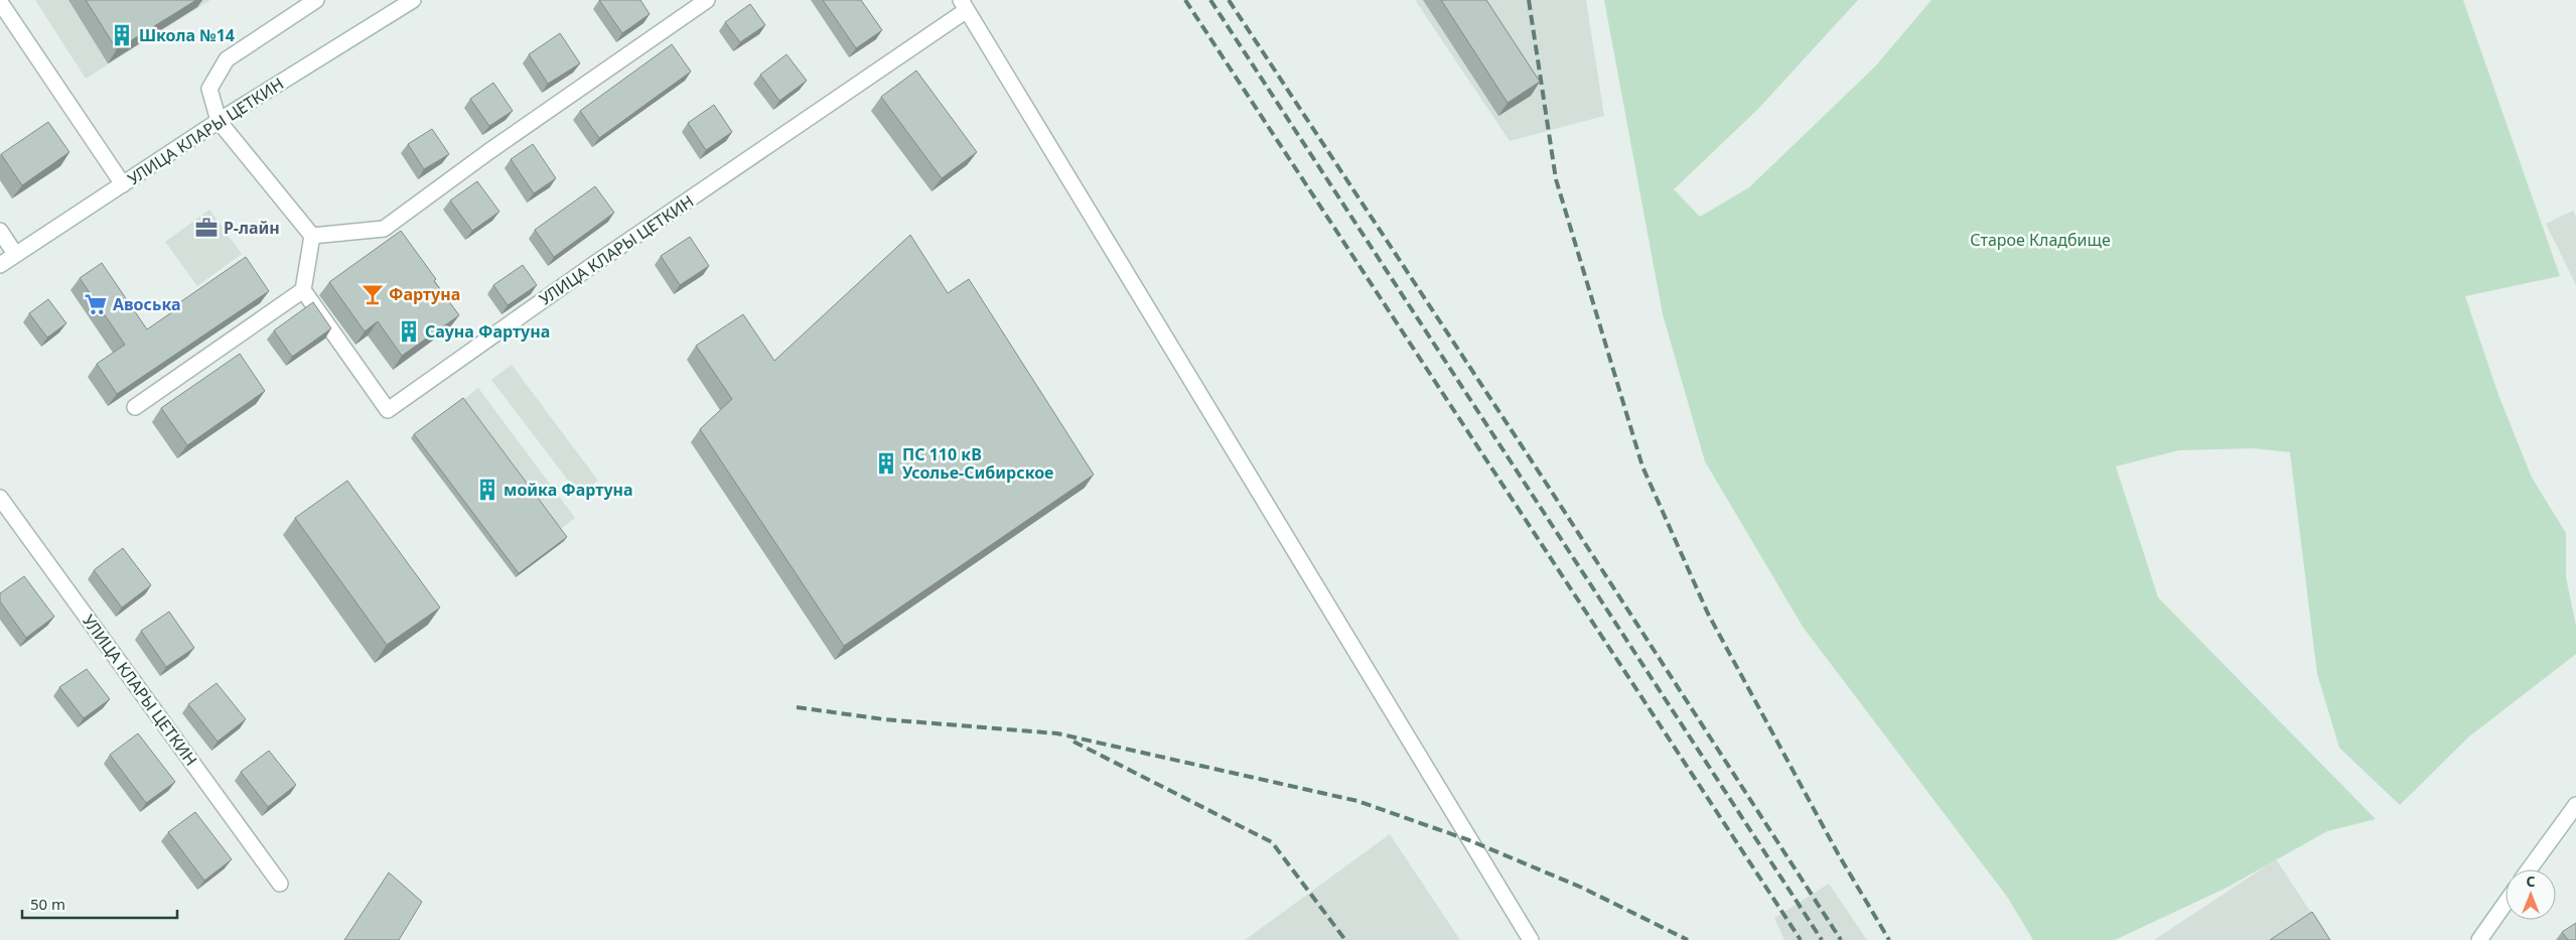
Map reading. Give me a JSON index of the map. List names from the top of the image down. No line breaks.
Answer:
{"streets":{"street":["УЛИЦА КЛАРЫ ЦЕТКИН"]},"parks":["Старое Кладбище"],"places":{"building":["Школа №14","Сауна Фартуна","ПС 110 кВ Усолье-Сибирское","мойка Фартуна"],"office":["Р-лайн"],"bar":["Фартуна"],"supermarket":["Авоська"]},"scale_bar":"50 m","north":"top"}
